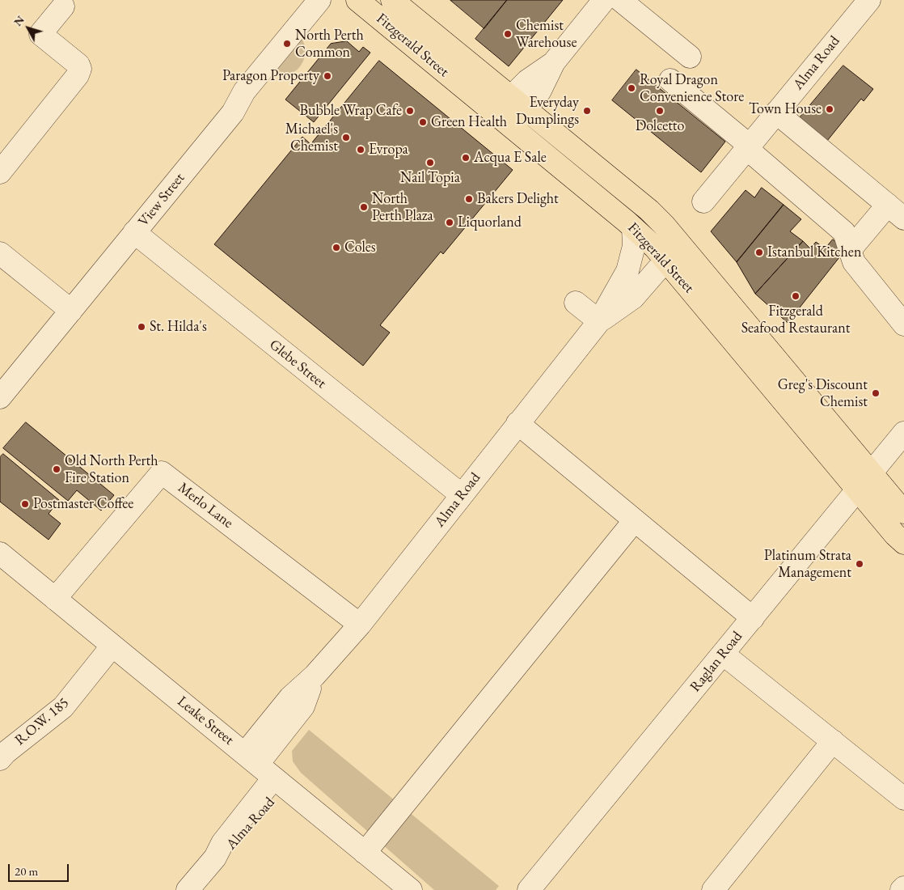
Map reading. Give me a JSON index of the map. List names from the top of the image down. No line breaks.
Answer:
{"streets":{"main road":["Fitzgerald Street"],"street":["Alma Road","View Street","Glebe Street","Merlo Lane","Raglan Road","Leake Street","R.O.W. 185"]},"crossings":[["Fitzgerald Street","Alma Road"],["Fitzgerald Street","Raglan Road"],["Alma Road","Glebe Street"],["Alma Road","Merlo Lane"],["Alma Road","Leake Street"],["View Street","Glebe Street"],["Merlo Lane","Leake Street"],["Leake Street","R.O.W. 185"]],"places":["Chemist Warehouse","North Perth Common","Paragon Property","Royal Dragon Convenience Store","Town House","Bubble Wrap Cafe","Everyday Dumplings","Dolcetto","Green Health","Michael's Chemist","Evropa","Acqua E Sale","Nail Topia","Bakers Delight","North Perth Plaza","Liquorland","Coles","Istanbul Kitchen","Fitzgerald Seafood Restaurant","St. Hilda's","Greg's Discount Chemist","Old North Perth Fire Station","Postmaster Coffee","Platinum Strata Management"],"scale_bar":"20 m","north":"top left"}
